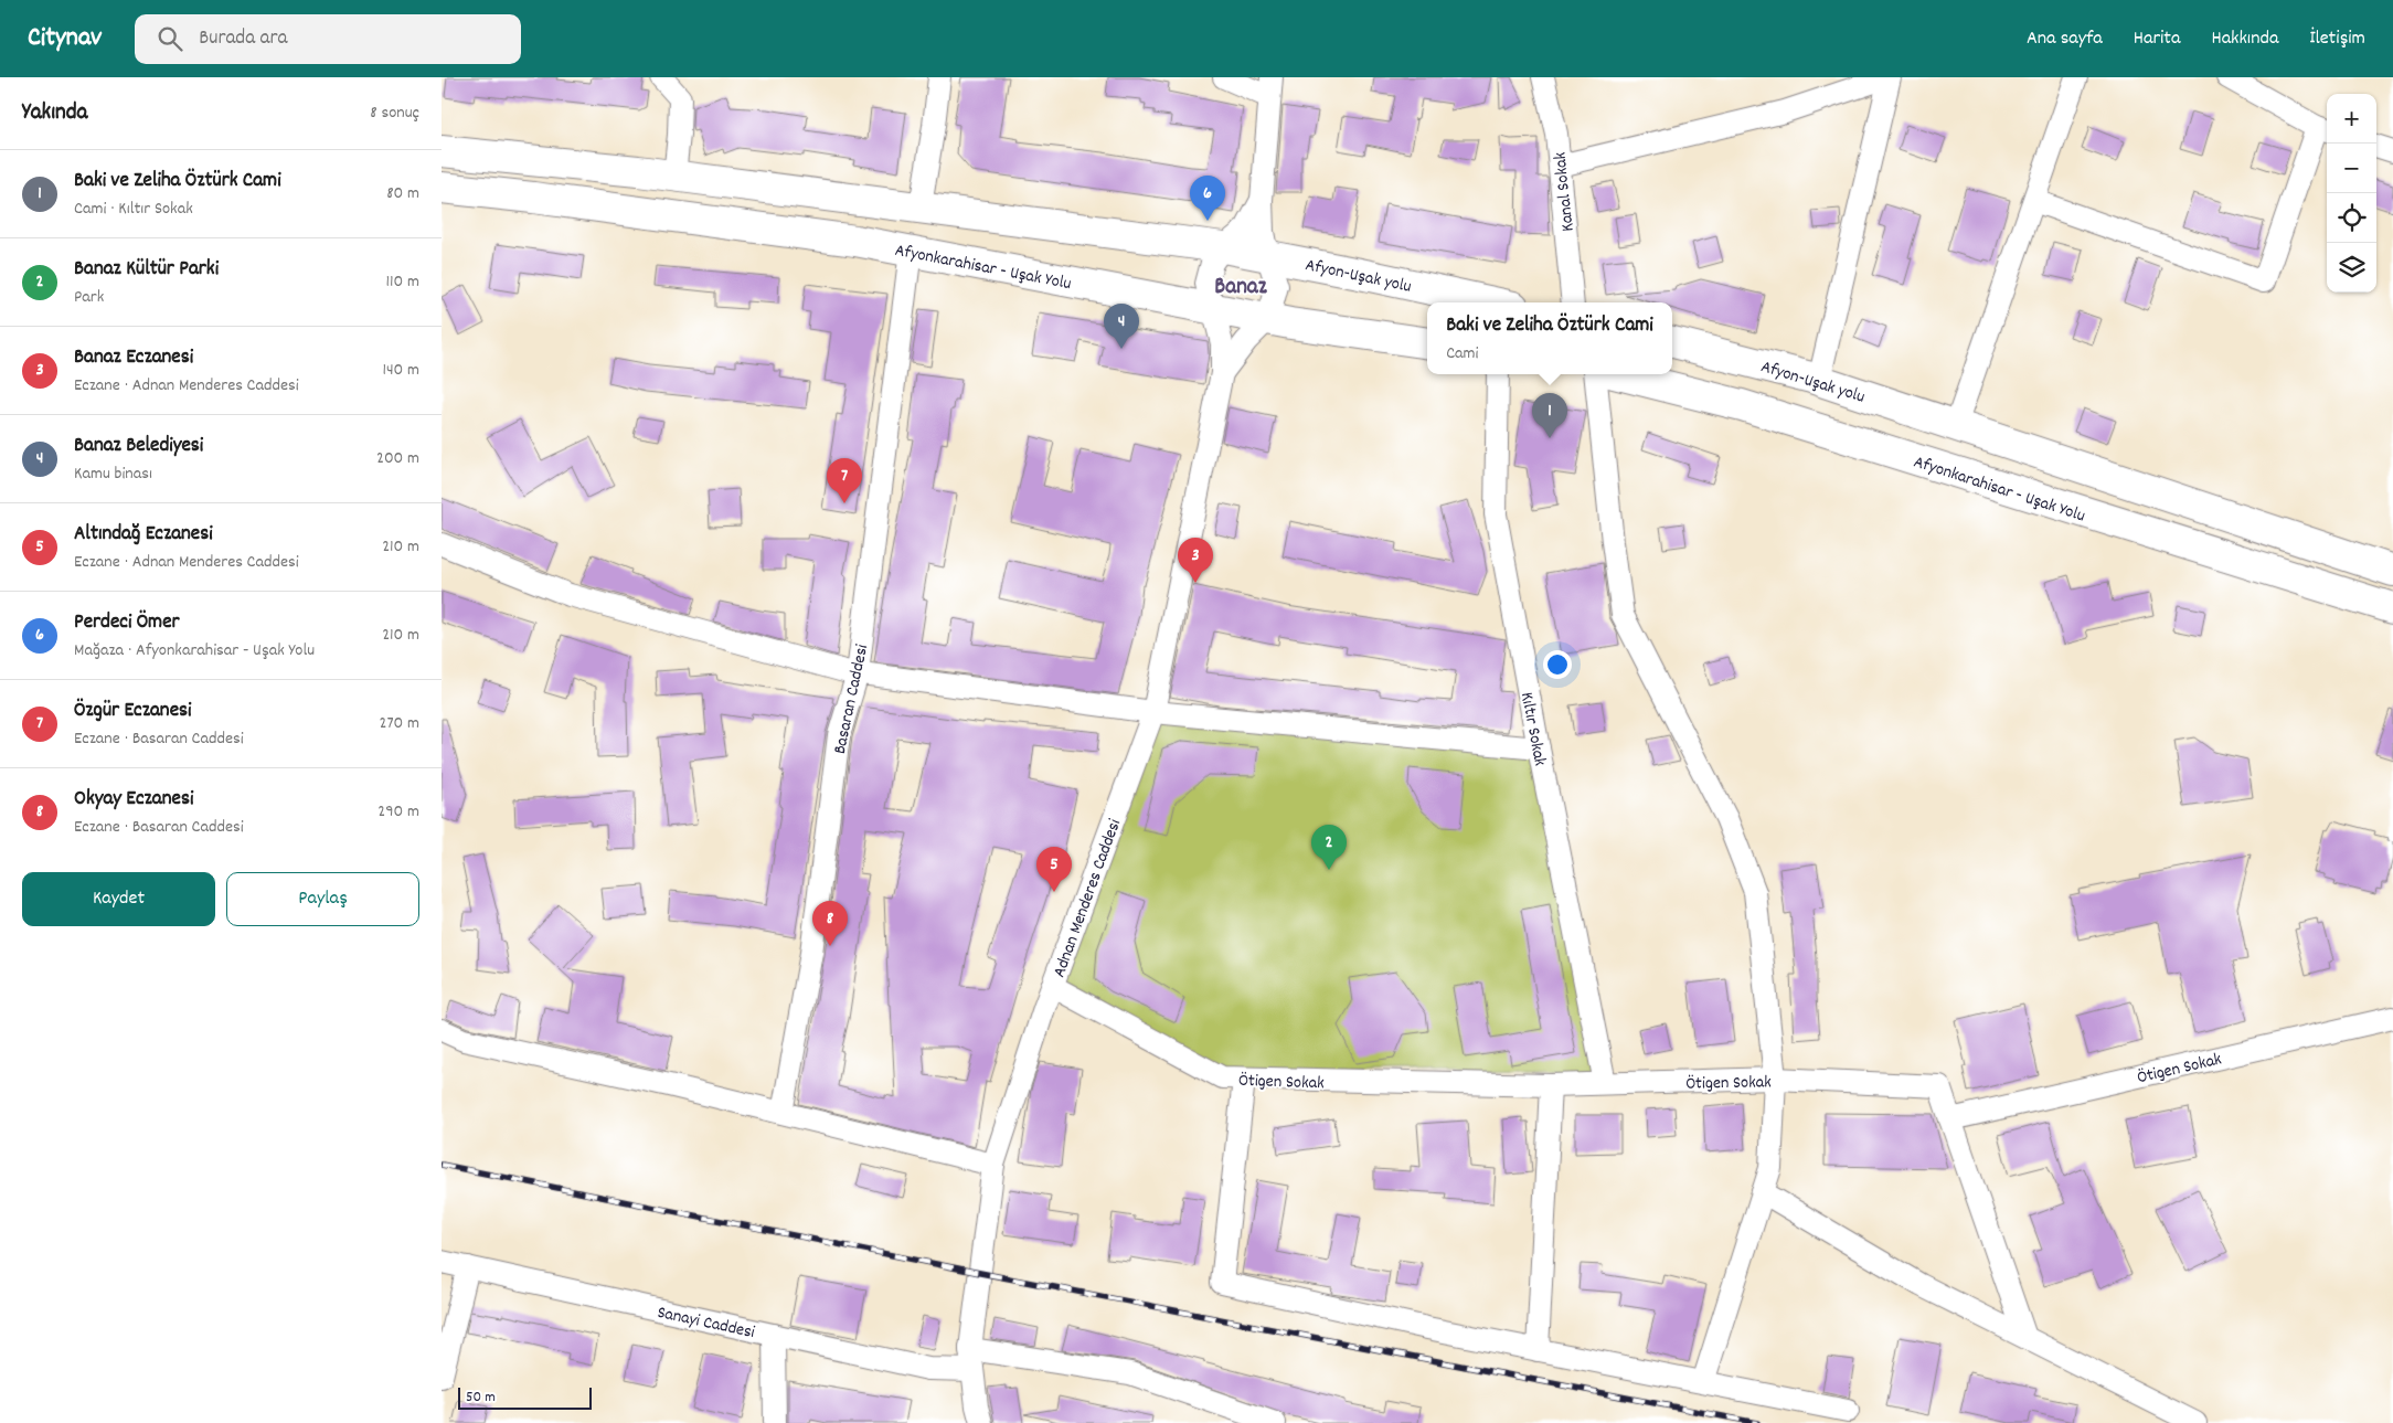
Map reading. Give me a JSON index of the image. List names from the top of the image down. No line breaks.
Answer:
{"streets":{"highway":["Afyonkarahisar - Uşak Yolu","Afyon-Uşak yolu"],"street":["Kanal Sokak","Basaran Caddesi","Kıltır Sokak","Adnan Menderes Caddesi","Ötigen Sokak","Sanayi Caddesi"]},"crossings":[["Afyonkarahisar - Uşak Yolu","Afyon-Uşak yolu"],["Afyonkarahisar - Uşak Yolu","Basaran Caddesi"],["Kıltır Sokak","Ötigen Sokak"],["Adnan Menderes Caddesi","Ötigen Sokak"],["Adnan Menderes Caddesi","Sanayi Caddesi"]],"districts":["Banaz"],"scale_bar":"50 m","page":{"header":"Citynav","search":"Burada ara","nav":["Ana sayfa","Harita","Hakkında","İletişim"],"heading":["Yakında","8 sonuç"],"map_buttons":["+","−"],"list":[{"mark":"1","name":"Baki ve Zeliha Öztürk Cami","note":"Cami · Kıltır Sokak","value":"80 m"},{"mark":"2","name":"Banaz Kültür Parki","note":"Park","value":"110 m"},{"mark":"3","name":"Banaz Eczanesi","note":"Eczane · Adnan Menderes Caddesi","value":"140 m"},{"mark":"4","name":"Banaz Belediyesi","note":"Kamu binası","value":"200 m"},{"mark":"5","name":"Altındağ Eczanesi","note":"Eczane · Adnan Menderes Caddesi","value":"210 m"},{"mark":"6","name":"Perdeci Ömer","note":"Mağaza · Afyonkarahisar - Uşak Yolu","value":"210 m"},{"mark":"7","name":"Özgür Eczanesi","note":"Eczane · Basaran Caddesi","value":"270 m"},{"mark":"8","name":"Okyay Eczanesi","note":"Eczane · Basaran Caddesi","value":"290 m"}],"pins":["6","4","1","7","3","2","5","8"],"popup":["Baki ve Zeliha Öztürk Cami","Cami"],"buttons":["Kaydet","Paylaş"],"scale":"50 m"}}
